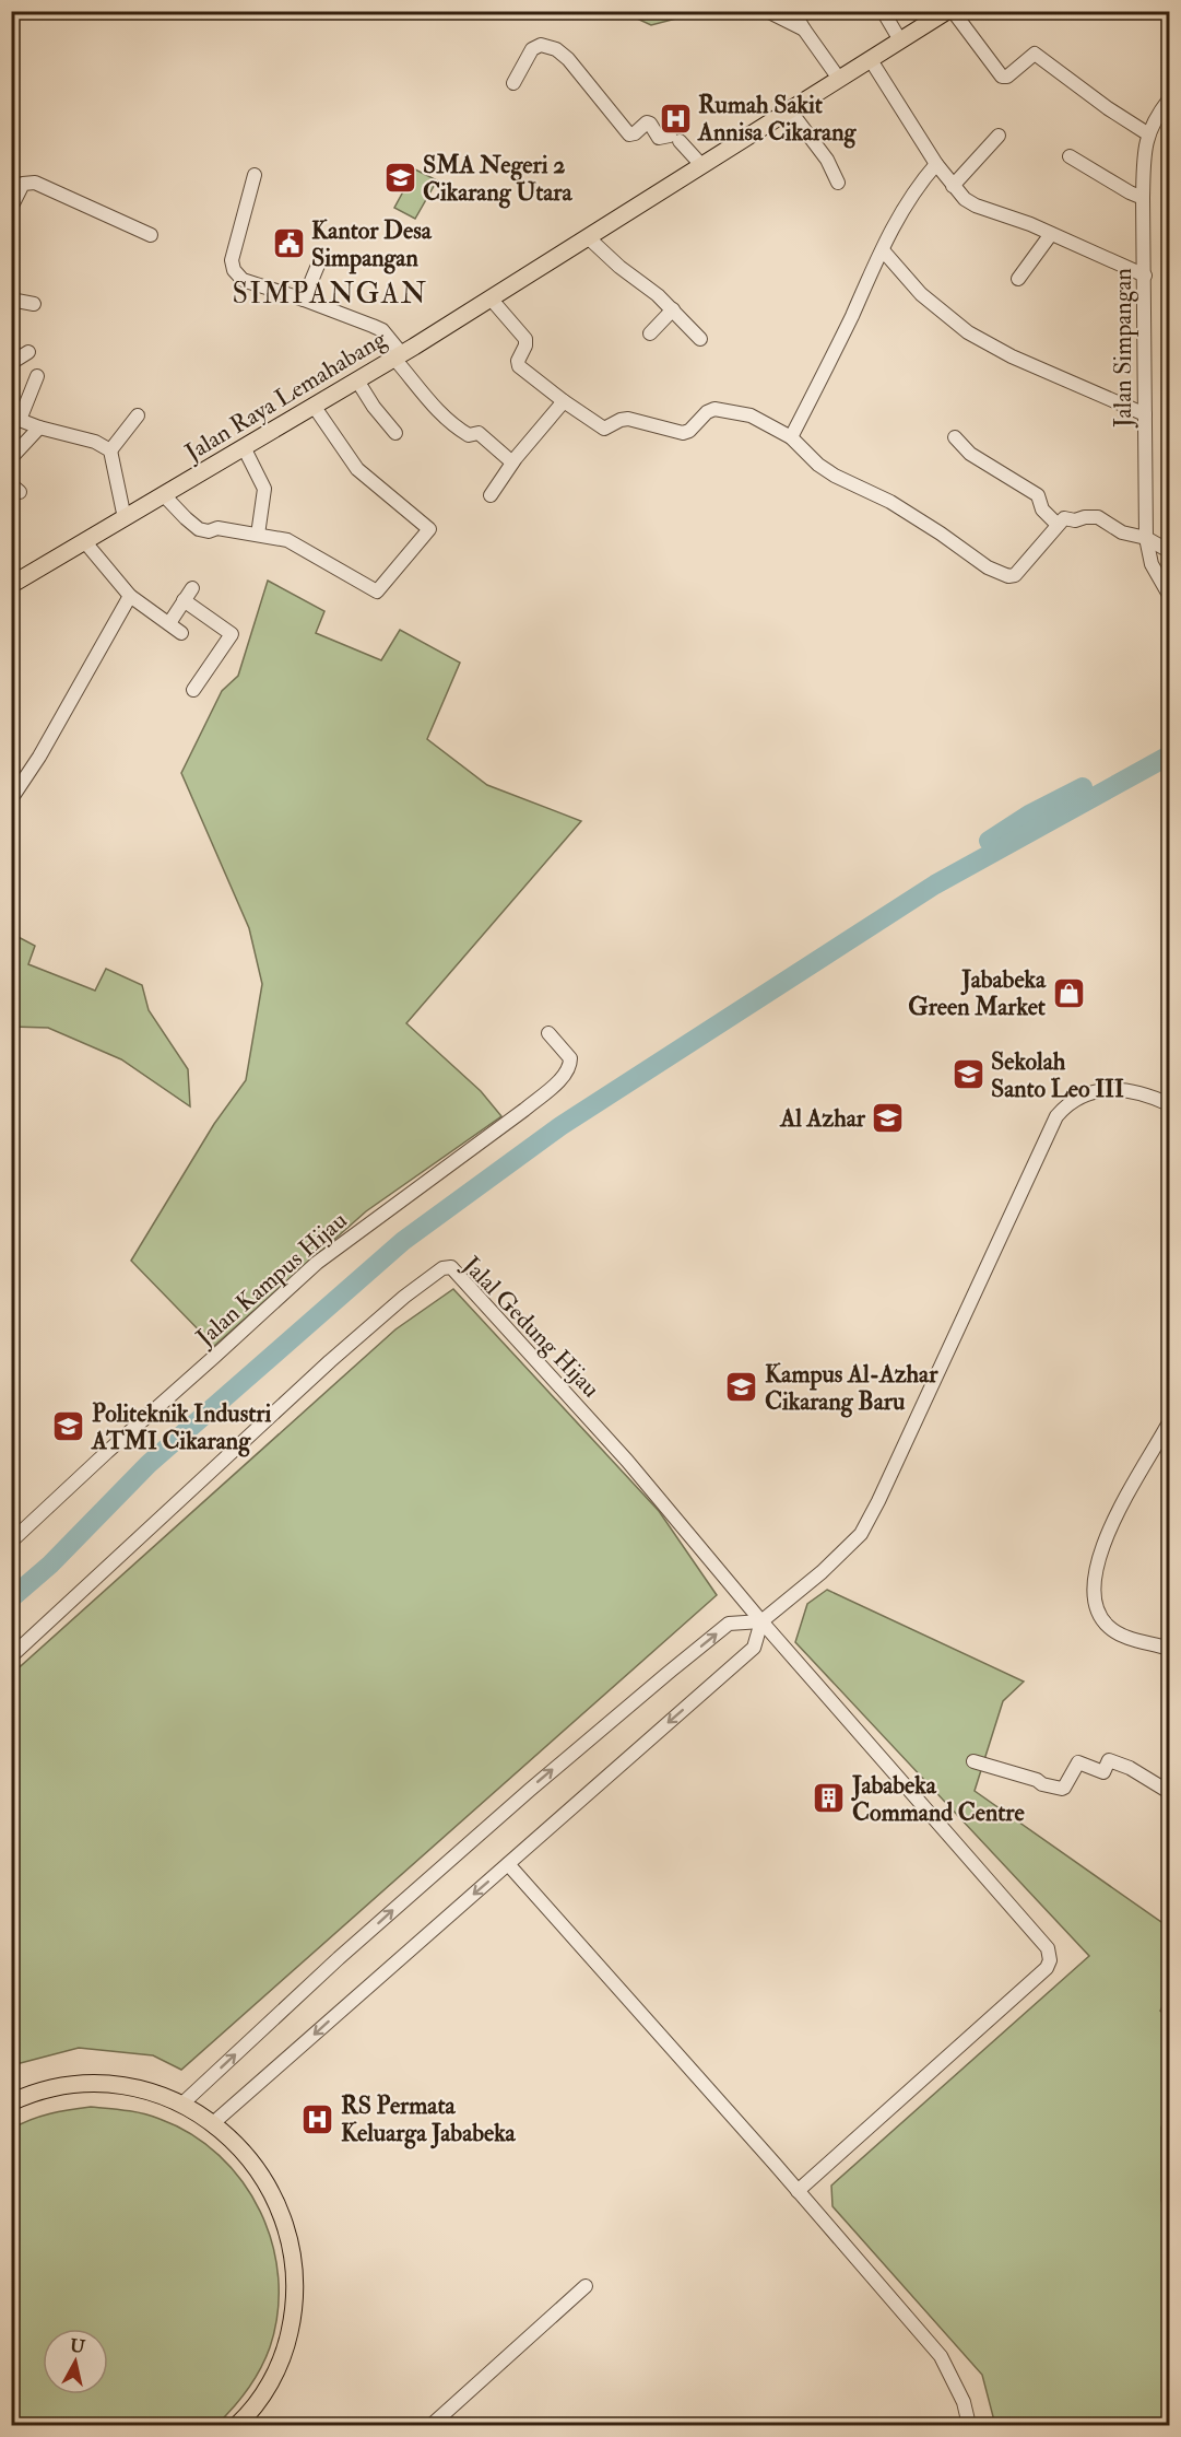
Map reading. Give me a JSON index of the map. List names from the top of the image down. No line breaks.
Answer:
{"streets":{"main road":["Jalan Raya Lemahabang"],"street":["Jalan Simpangan","Jalan Kampus Hijau","Jalal Gedung Hijau"]},"districts":["SIMPANGAN"],"places":{"hospital":["Rumah Sakit Annisa Cikarang","RS Permata Keluarga Jababeka"],"school or university":["SMA Negeri 2 Cikarang Utara","Sekolah Santo Leo III","Al Azhar","Kampus Al-Azhar Cikarang Baru","Politeknik Industri ATMI Cikarang"],"public building":["Kantor Desa Simpangan"],"shop":["Jababeka Green Market"],"building":["Jababeka Command Centre"]},"north":"top"}
